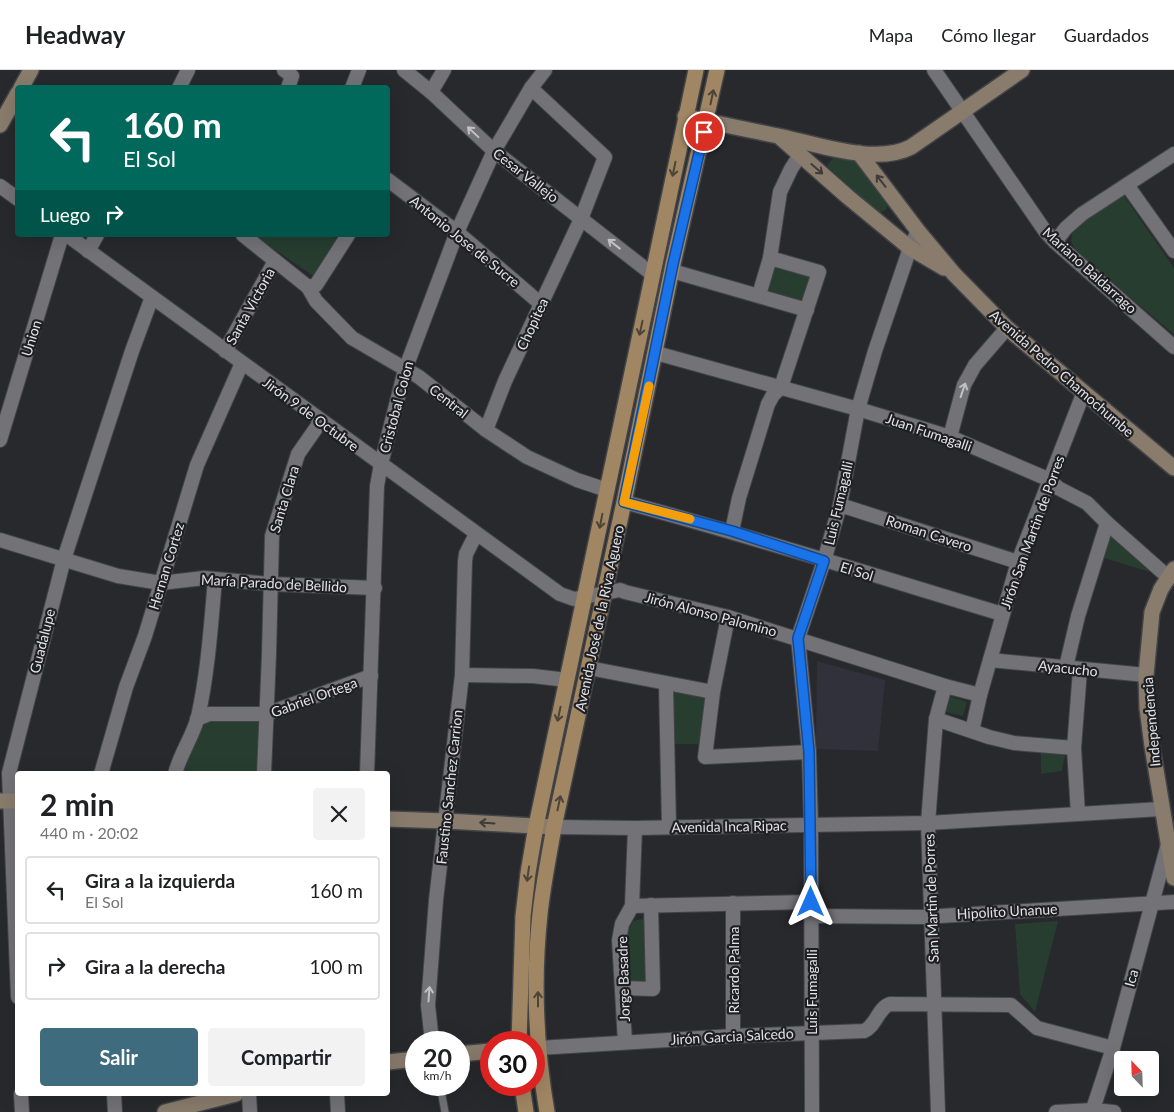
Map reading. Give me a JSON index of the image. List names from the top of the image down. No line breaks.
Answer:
{"streets":{"main road":["Avenida José de la Riva Aguero"],"street":["Cesar Vallejo","Antonio Jose de Sucre","Mariano Baldarrago","Santa Victoria","Chopitea","Union","Avenida Pedro Chamochumbe","Central","Cristobal Colon","Jirón 9 de Octubre","Juan Fumagalli","Santa Clara","Luis Fumagalli","Jirón San Martin de Porres","Roman Cavero","Hernan Cortez","El Sol","María Parado de Bellido","Jirón Alonso Palomino","Guadalupe","Ayacucho","Gabriel Ortega","Independencia","Faustino Sanchez Carrion","Avenida Inca Ripac","San Martin de Porres","Hipolito Unanue","Ricardo Palma","Ica","Jorge Basadre","Jirón Garcia Salcedo"]},"crossings":[["Cesar Vallejo","Chopitea"],["Cesar Vallejo","Cristobal Colon"],["Cesar Vallejo","Avenida José de la Riva Aguero"],["Antonio Jose de Sucre","Chopitea"],["Antonio Jose de Sucre","Cristobal Colon"],["Santa Victoria","Central"],["Santa Victoria","Jirón 9 de Octubre"],["Chopitea","Central"],["Chopitea","Cristobal Colon"],["Avenida Pedro Chamochumbe","Luis Fumagalli"],["Avenida Pedro Chamochumbe","Jirón San Martin de Porres"],["Central","Cristobal Colon"],["Central","Avenida José de la Riva Aguero"],["Cristobal Colon","Jirón 9 de Octubre"],["Cristobal Colon","María Parado de Bellido"],["Cristobal Colon","Gabriel Ortega"],["Jirón 9 de Octubre","Santa Clara"],["Jirón 9 de Octubre","Hernan Cortez"],["Jirón 9 de Octubre","Jirón Alonso Palomino"],["Jirón 9 de Octubre","Avenida José de la Riva Aguero"],["Jirón 9 de Octubre","Guadalupe"],["Jirón 9 de Octubre","Faustino Sanchez Carrion"],["Juan Fumagalli","Luis Fumagalli"],["Juan Fumagalli","Jirón San Martin de Porres"],["Juan Fumagalli","Avenida José de la Riva Aguero"],["Juan Fumagalli","Independencia"],["Santa Clara","María Parado de Bellido"],["Santa Clara","Gabriel Ortega"],["Luis Fumagalli","Roman Cavero"],["Luis Fumagalli","El Sol"],["Luis Fumagalli","Jirón Alonso Palomino"],["Luis Fumagalli","Avenida Inca Ripac"],["Luis Fumagalli","Hipolito Unanue"],["Luis Fumagalli","Jirón Garcia Salcedo"],["Jirón San Martin de Porres","Roman Cavero"],["Jirón San Martin de Porres","El Sol"],["Jirón San Martin de Porres","Jirón Alonso Palomino"],["Jirón San Martin de Porres","Ayacucho"],["Hernan Cortez","María Parado de Bellido"],["El Sol","Avenida José de la Riva Aguero"],["María Parado de Bellido","Guadalupe"],["Jirón Alonso Palomino","Avenida José de la Riva Aguero"],["Jirón Alonso Palomino","San Martin de Porres"],["Avenida José de la Riva Aguero","Avenida Inca Ripac"],["Ayacucho","Independencia"],["Independencia","Avenida Inca Ripac"],["Independencia","Ica"],["Faustino Sanchez Carrion","Avenida Inca Ripac"],["Avenida Inca Ripac","San Martin de Porres"],["Avenida Inca Ripac","Jorge Basadre"],["San Martin de Porres","Hipolito Unanue"],["San Martin de Porres","Jirón Garcia Salcedo"],["Hipolito Unanue","Ricardo Palma"],["Hipolito Unanue","Ica"],["Hipolito Unanue","Jorge Basadre"],["Ricardo Palma","Jirón Garcia Salcedo"],["Ica","Jirón Garcia Salcedo"],["Jorge Basadre","Jirón Garcia Salcedo"]],"one_way":["Cesar Vallejo","Faustino Sanchez Carrion"],"north":"top left","page":{"header":"Headway","nav":["Mapa","Cómo llegar","Guardados"],"turn":["160 m","El Sol"],"then":"Luego","heading":["2 min","440 m · 20:02"],"list":[{"name":"Gira a la izquierda","note":"El Sol","value":"160 m"},{"name":"Gira a la derecha","value":"100 m"}],"buttons":["Salir","Compartir"],"speed":"20 km/h","limit":"30"}}
